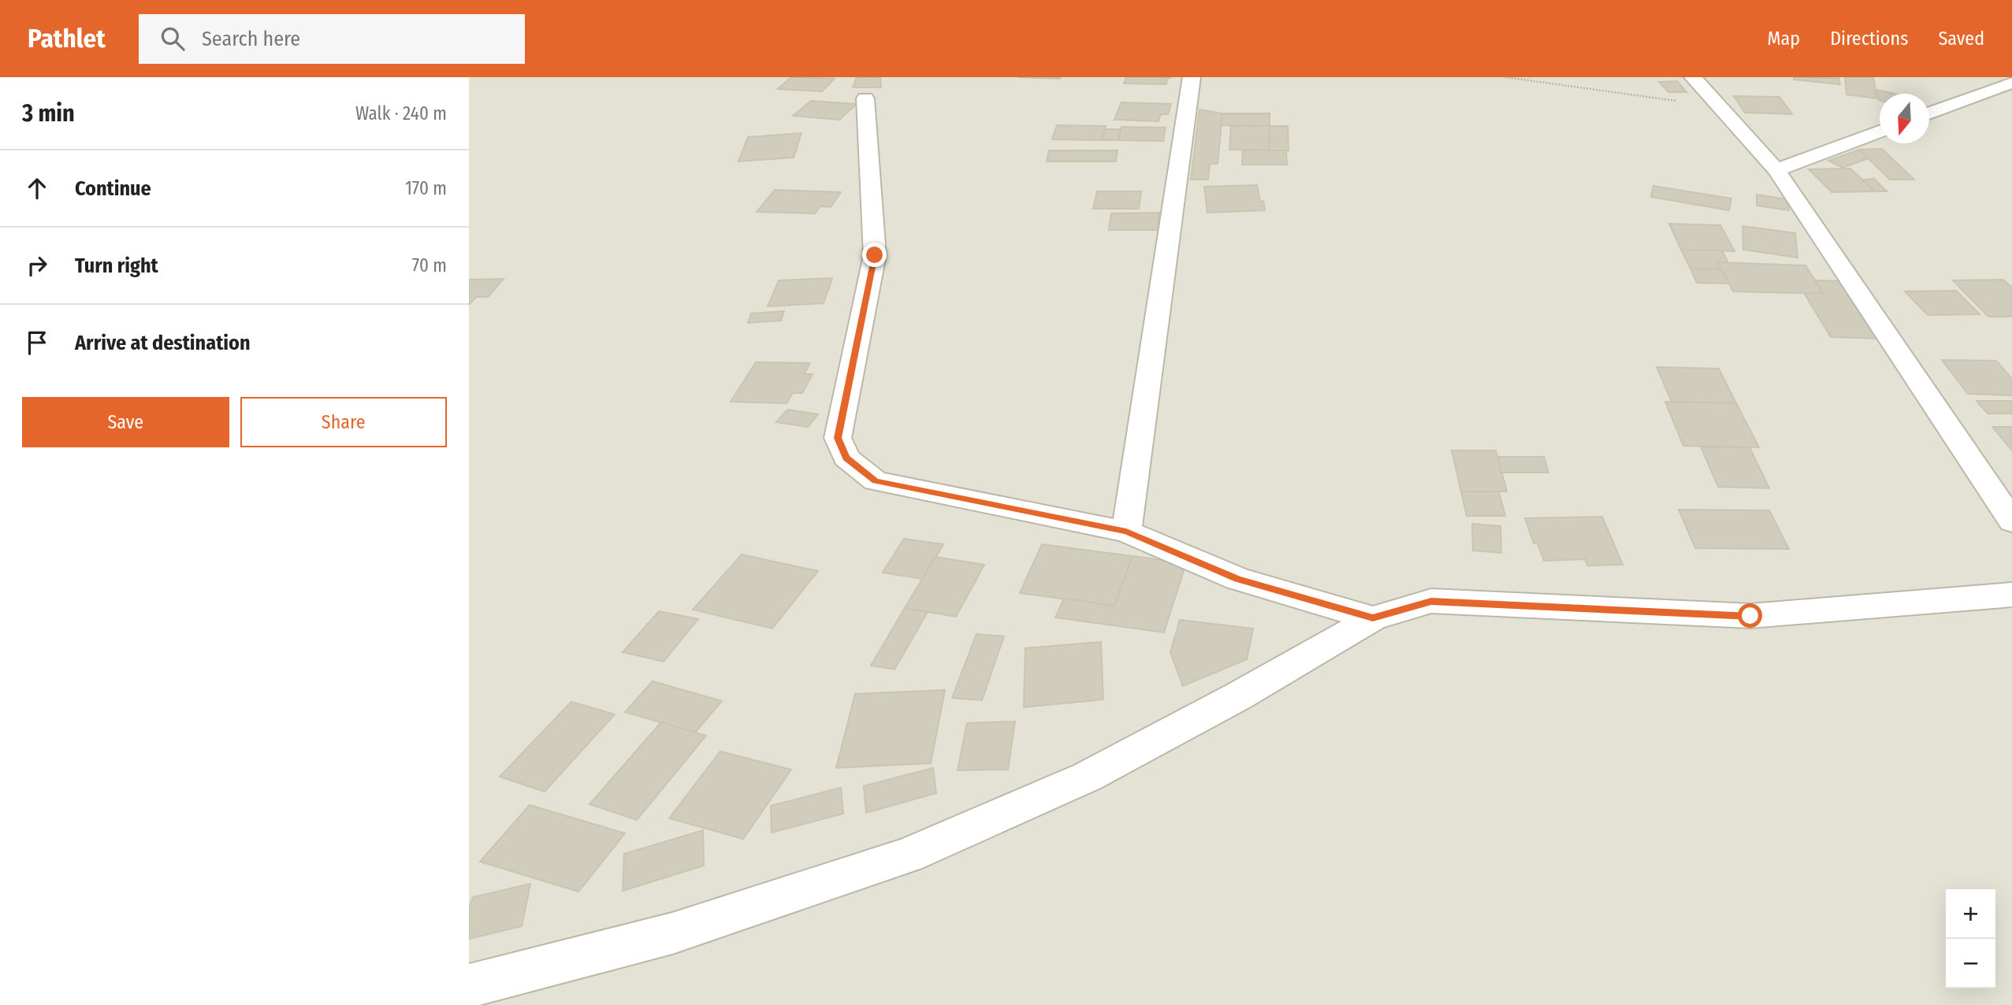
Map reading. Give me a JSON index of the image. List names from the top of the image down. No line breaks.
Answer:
{"north":"bottom","page":{"header":"Pathlet","search":"Search here","nav":["Map","Directions","Saved"],"heading":["3 min","Walk · 240 m"],"list":[["Continue","170 m"],["Turn right","70 m"],"Arrive at destination"],"buttons":["Save","Share"],"map_buttons":["+","−"]}}
